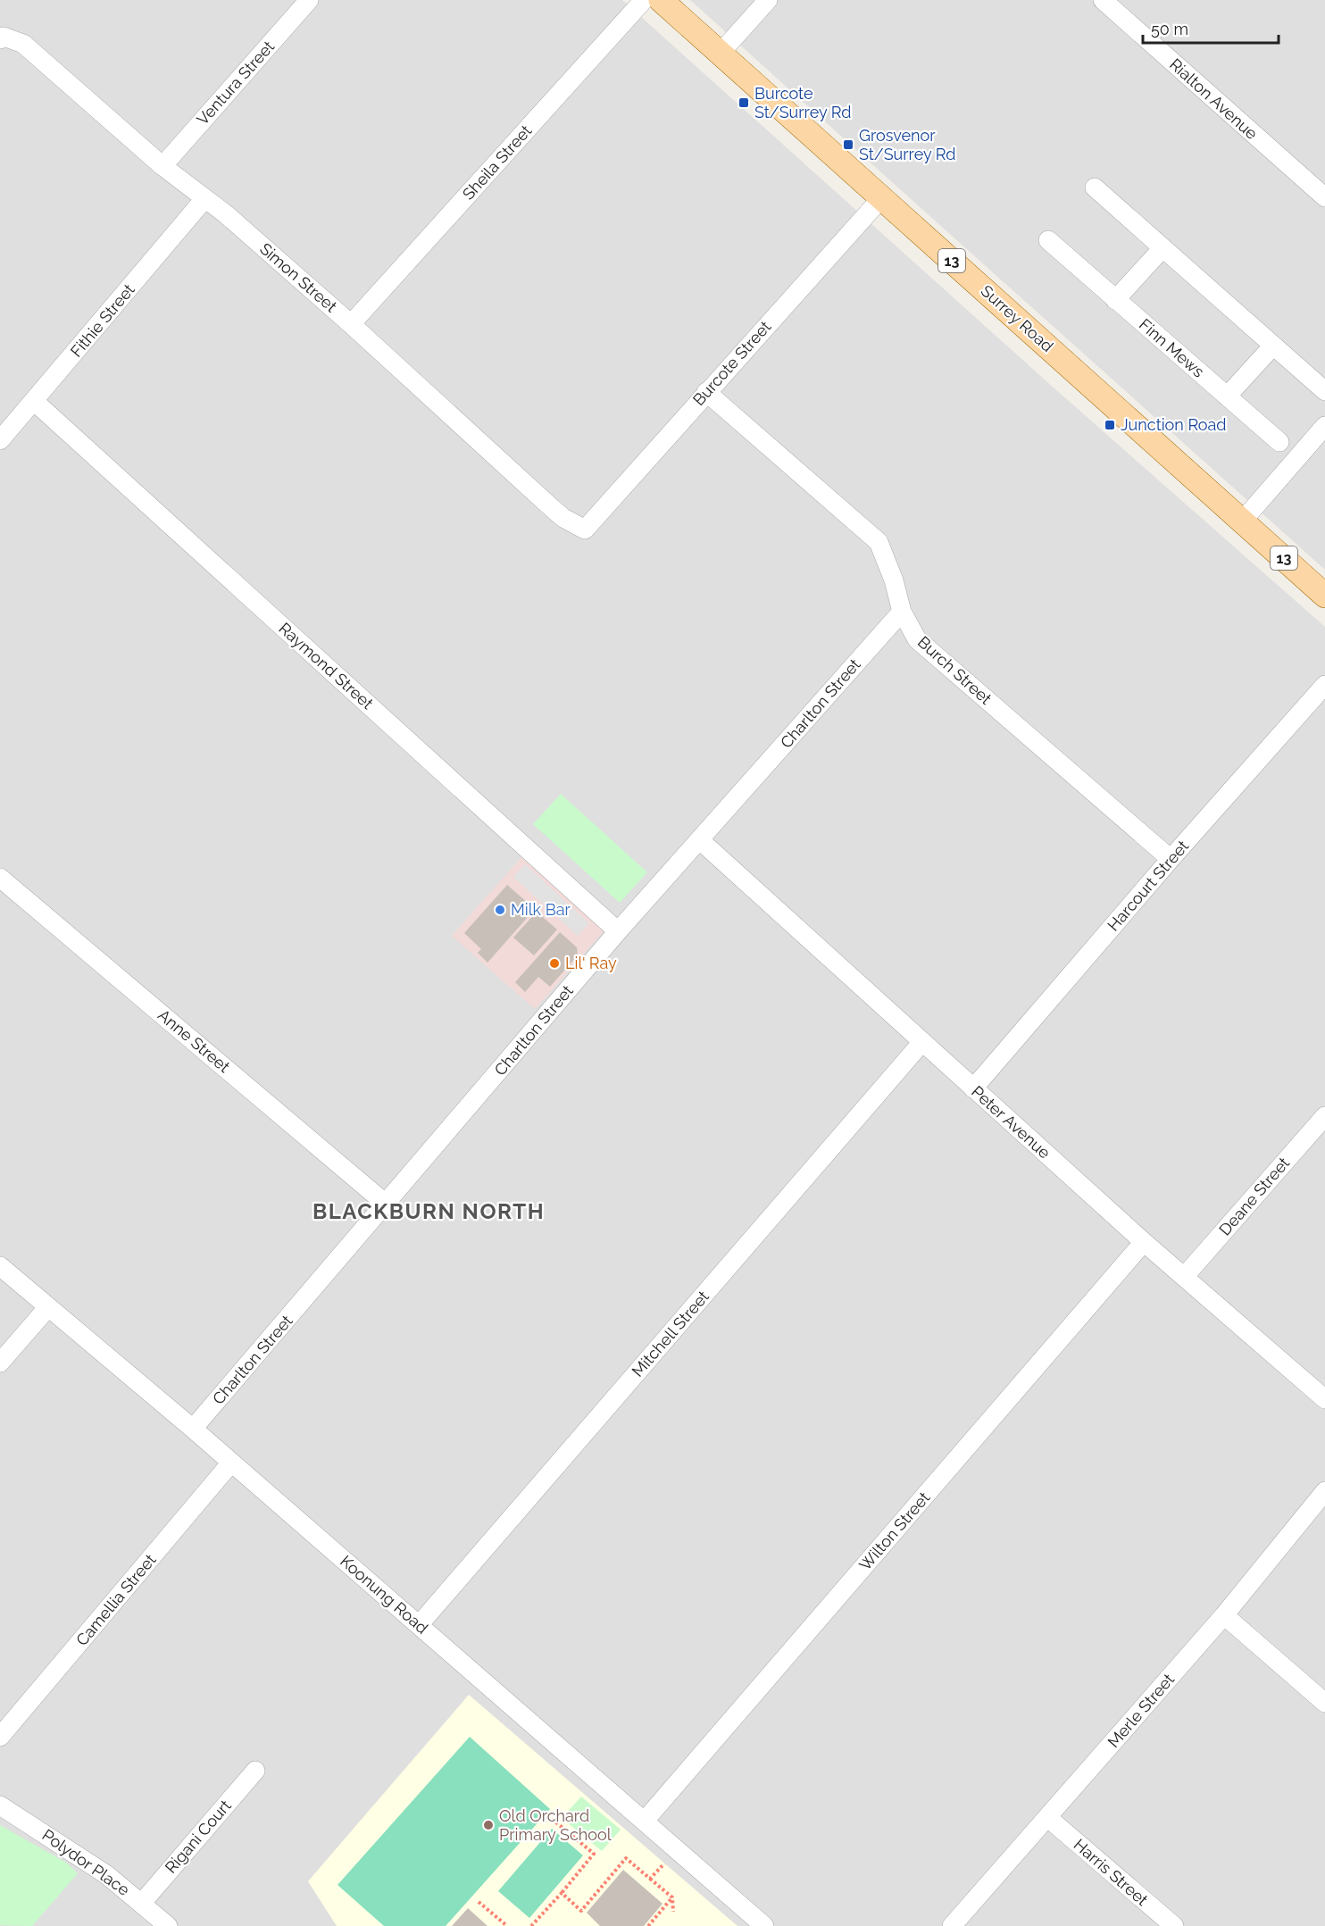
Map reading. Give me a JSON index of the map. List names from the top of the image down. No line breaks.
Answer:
{"streets":{"main road":["13","Surrey Road"],"street":["Ventura Street","Rialton Avenue","Sheila Street","Simon Street","Fithie Street","Finn Mews","Burcote Street","Raymond Street","Burch Street","Charlton Street","Harcourt Street","Anne Street","Peter Avenue","Deane Street","Mitchell Street","Wilton Street","Koonung Road","Camellia Street","Merle Street","Rigani Court","Polydor Place","Harris Street"]},"crossings":[["Ventura Street","Simon Street"],["Sheila Street","Simon Street"],["Simon Street","Fithie Street"],["Simon Street","Burcote Street"],["Surrey Road","Burcote Street"],["Fithie Street","Raymond Street"],["Burcote Street","Burch Street"],["Raymond Street","Charlton Street"],["Burch Street","Charlton Street"],["Burch Street","Harcourt Street"],["Charlton Street","Anne Street"],["Charlton Street","Peter Avenue"],["Charlton Street","Koonung Road"],["Harcourt Street","Peter Avenue"],["Peter Avenue","Deane Street"],["Peter Avenue","Mitchell Street"],["Peter Avenue","Wilton Street"],["Mitchell Street","Koonung Road"],["Wilton Street","Koonung Road"],["Koonung Road","Camellia Street"],["Merle Street","Harris Street"],["Rigani Court","Polydor Place"]],"districts":["BLACKBURN NORTH"],"places":{"transit":["Burcote St/Surrey Rd","Grosvenor St/Surrey Rd","Junction Road"],"other":["Milk Bar","Lil' Ray","Old Orchard Primary School"]},"scale_bar":"50 m"}
